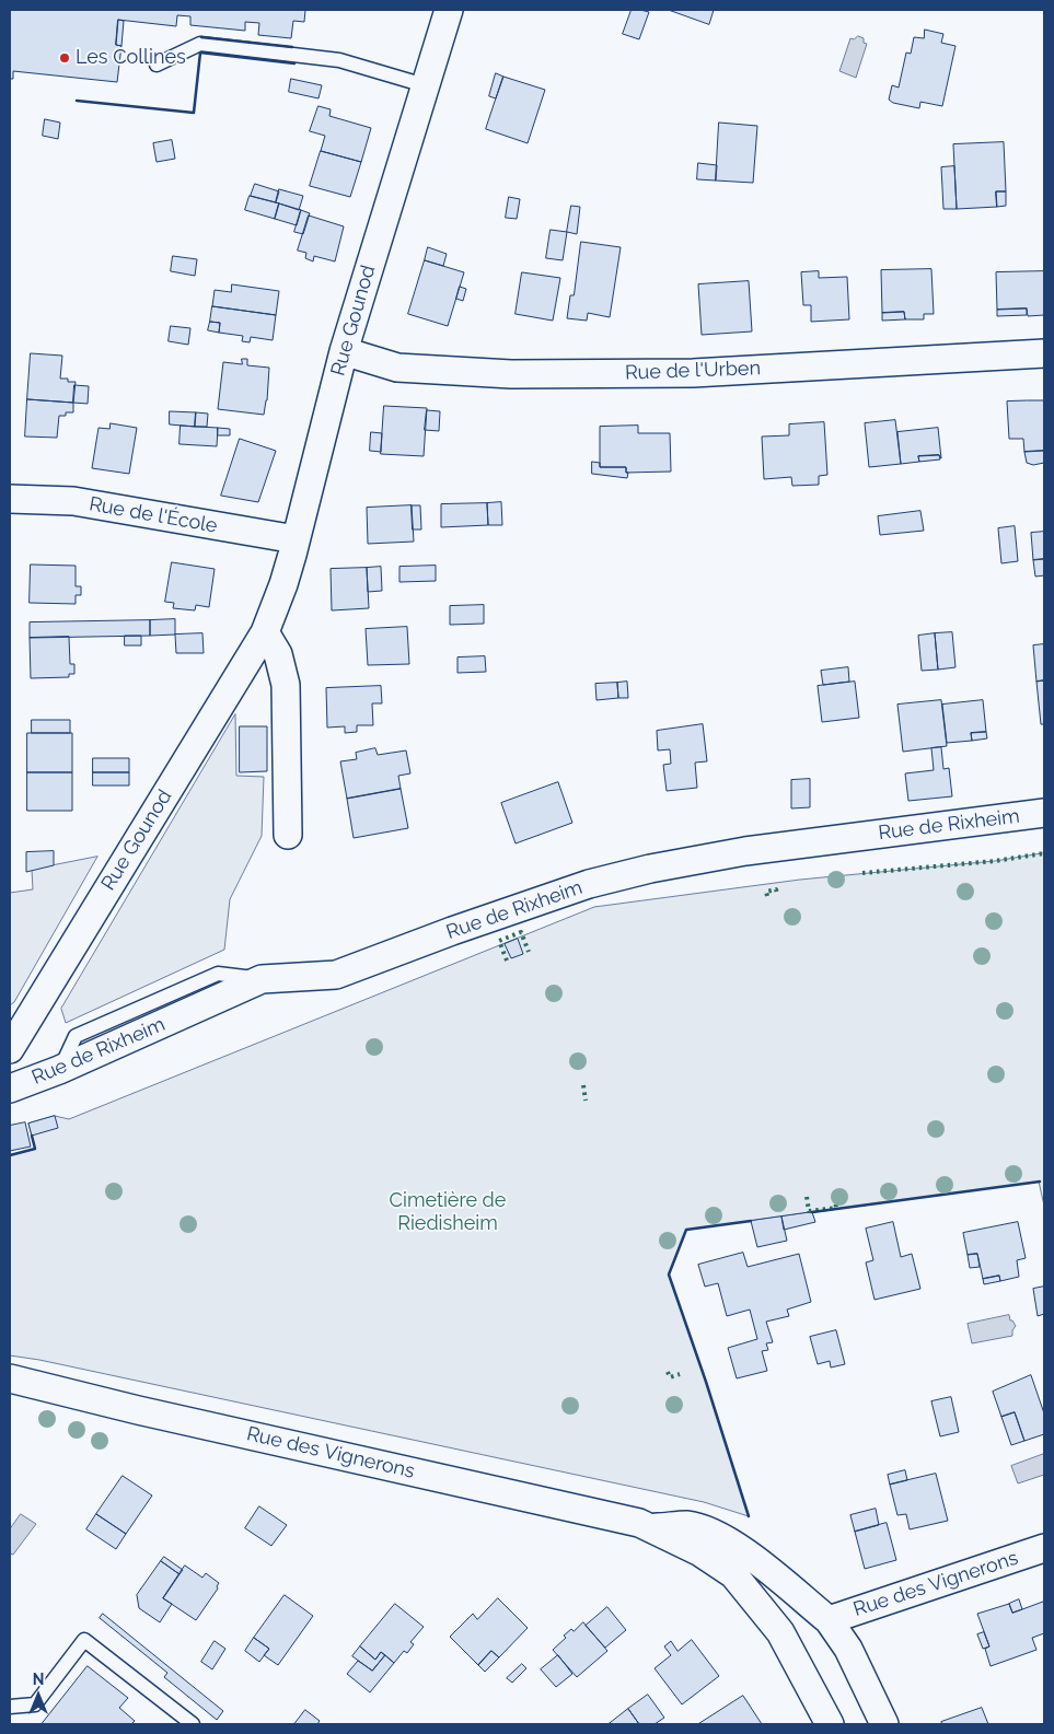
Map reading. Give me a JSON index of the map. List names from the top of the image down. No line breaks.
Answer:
{"streets":{"street":["Rue Gounod","Rue de l'Urben","Rue de l'École","Rue de Rixheim","Rue des Vignerons"]},"crossings":[["Rue Gounod","Rue de l'Urben"],["Rue Gounod","Rue de l'École"]],"parks":["Cimetière de Riedisheim"],"places":["Les Collines"],"north":"top"}
